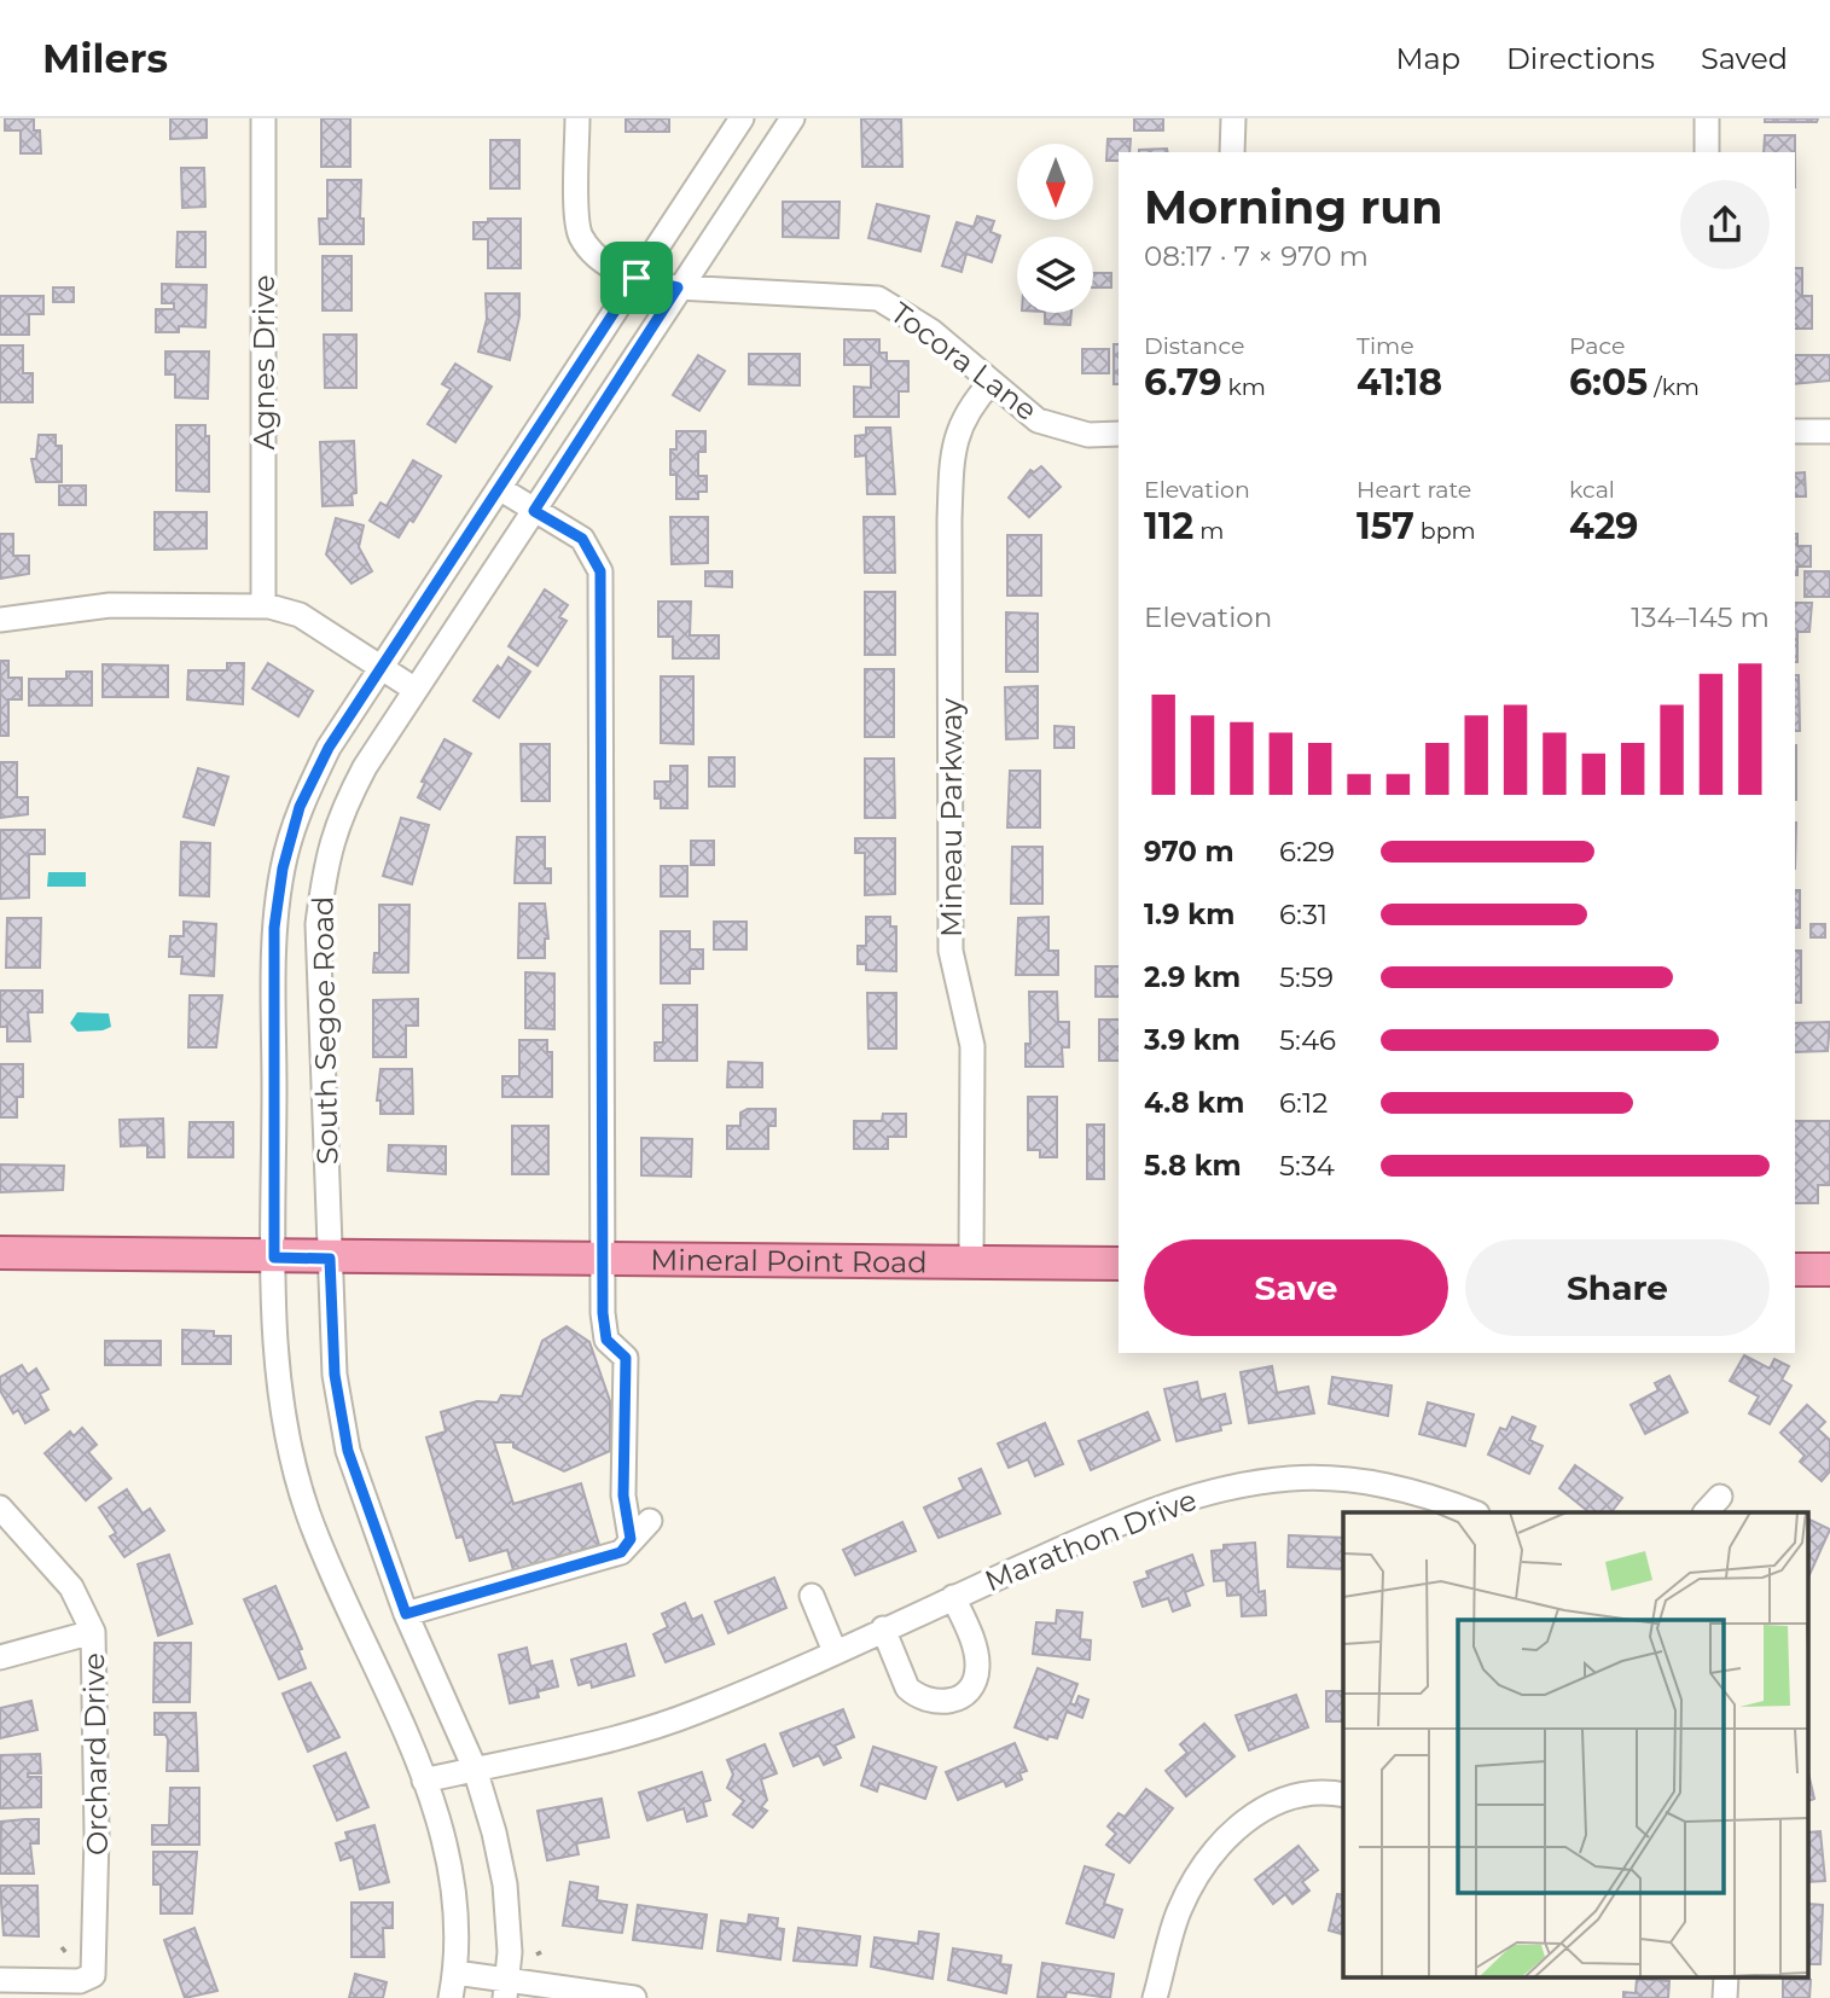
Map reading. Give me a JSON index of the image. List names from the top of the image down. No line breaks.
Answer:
{"streets":{"main road":["Mineral Point Road"],"street":["Tocora Lane","Agnes Drive","Mineau Parkway","South Segoe Road","Marathon Drive","Orchard Drive"]},"crossings":[["Tocora Lane","Mineau Parkway"],["Tocora Lane","South Segoe Road"],["Mineau Parkway","Mineral Point Road"],["South Segoe Road","Mineral Point Road"],["South Segoe Road","Marathon Drive"]],"north":"bottom","page":{"header":"Milers","nav":["Map","Directions","Saved"],"heading":["Morning run","08:17 · 7 × 970 m"],"stats":[["Distance","6.79 km"],["Time","41:18"],["Pace","6:05 /km"],["Elevation","112 m"],["Heart rate","157 bpm"],["kcal","429"]],"chart":["Elevation","134–145 m"],"list":[{"name":"970 m","note":"6:29"},{"name":"1.9 km","note":"6:31"},{"name":"2.9 km","note":"5:59"},{"name":"3.9 km","note":"5:46"},{"name":"4.8 km","note":"6:12"},{"name":"5.8 km","note":"5:34"}],"buttons":["Save","Share"]}}
